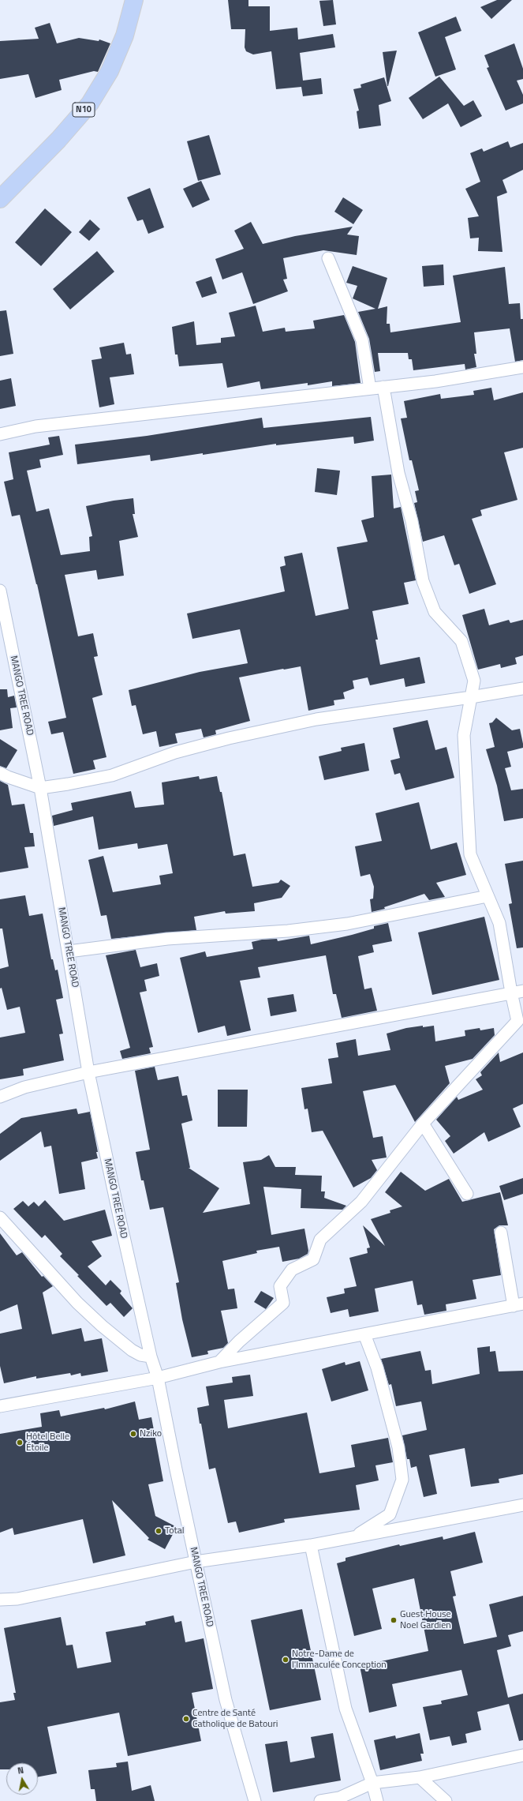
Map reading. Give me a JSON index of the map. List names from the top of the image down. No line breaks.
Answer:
{"streets":{"highway":["N10"],"street":["MANGO TREE ROAD"]},"places":["Nziko","Hôtel Belle Étoile","Total","Guest House Noel Gardien","Notre-Dame de l'Immaculée Conception","Centre de Santé Catholique de Batouri"],"north":"top"}
